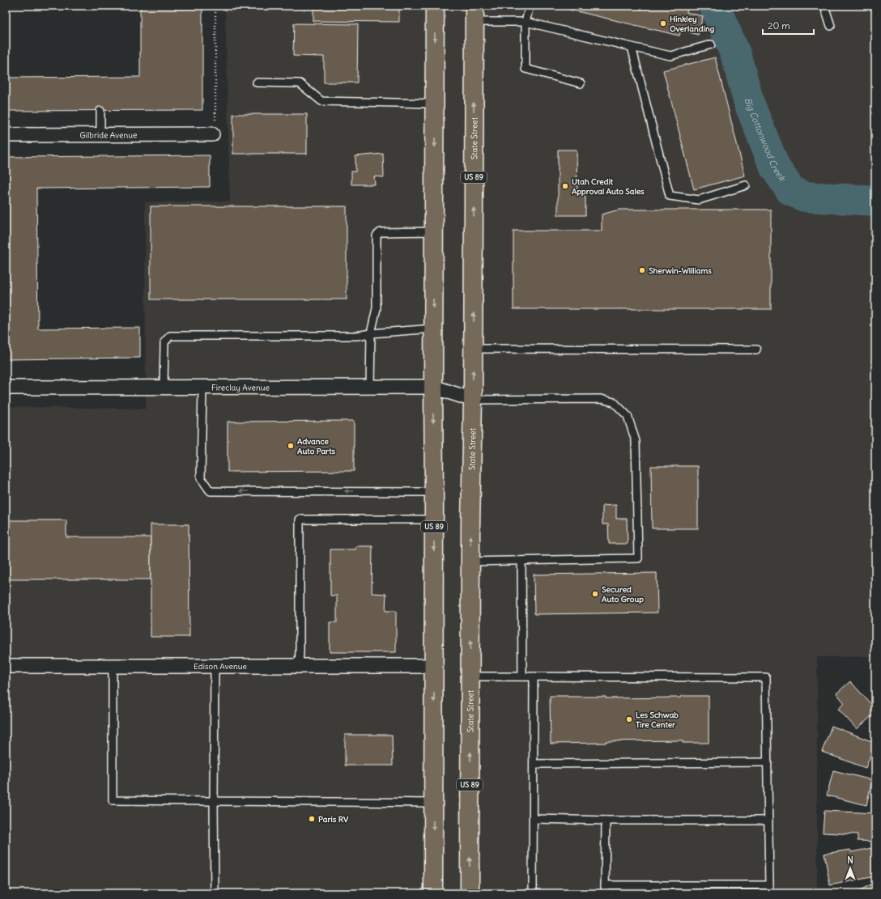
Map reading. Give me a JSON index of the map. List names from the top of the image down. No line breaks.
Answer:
{"streets":{"main road":["State Street","US 89"],"street":["Gilbride Avenue","Fireclay Avenue","Edison Avenue"]},"crossings":[["State Street","Fireclay Avenue"],["US 89","Fireclay Avenue"],["US 89","Edison Avenue"]],"water":["Big Cottonwood Creek"],"places":["Hinkley Overlanding","Utah Credit Approval Auto Sales","Sherwin-Williams","Advance Auto Parts","Secured Auto Group","Les Schwab Tire Center","Paris RV"],"scale_bar":"20 m","north":"top"}
